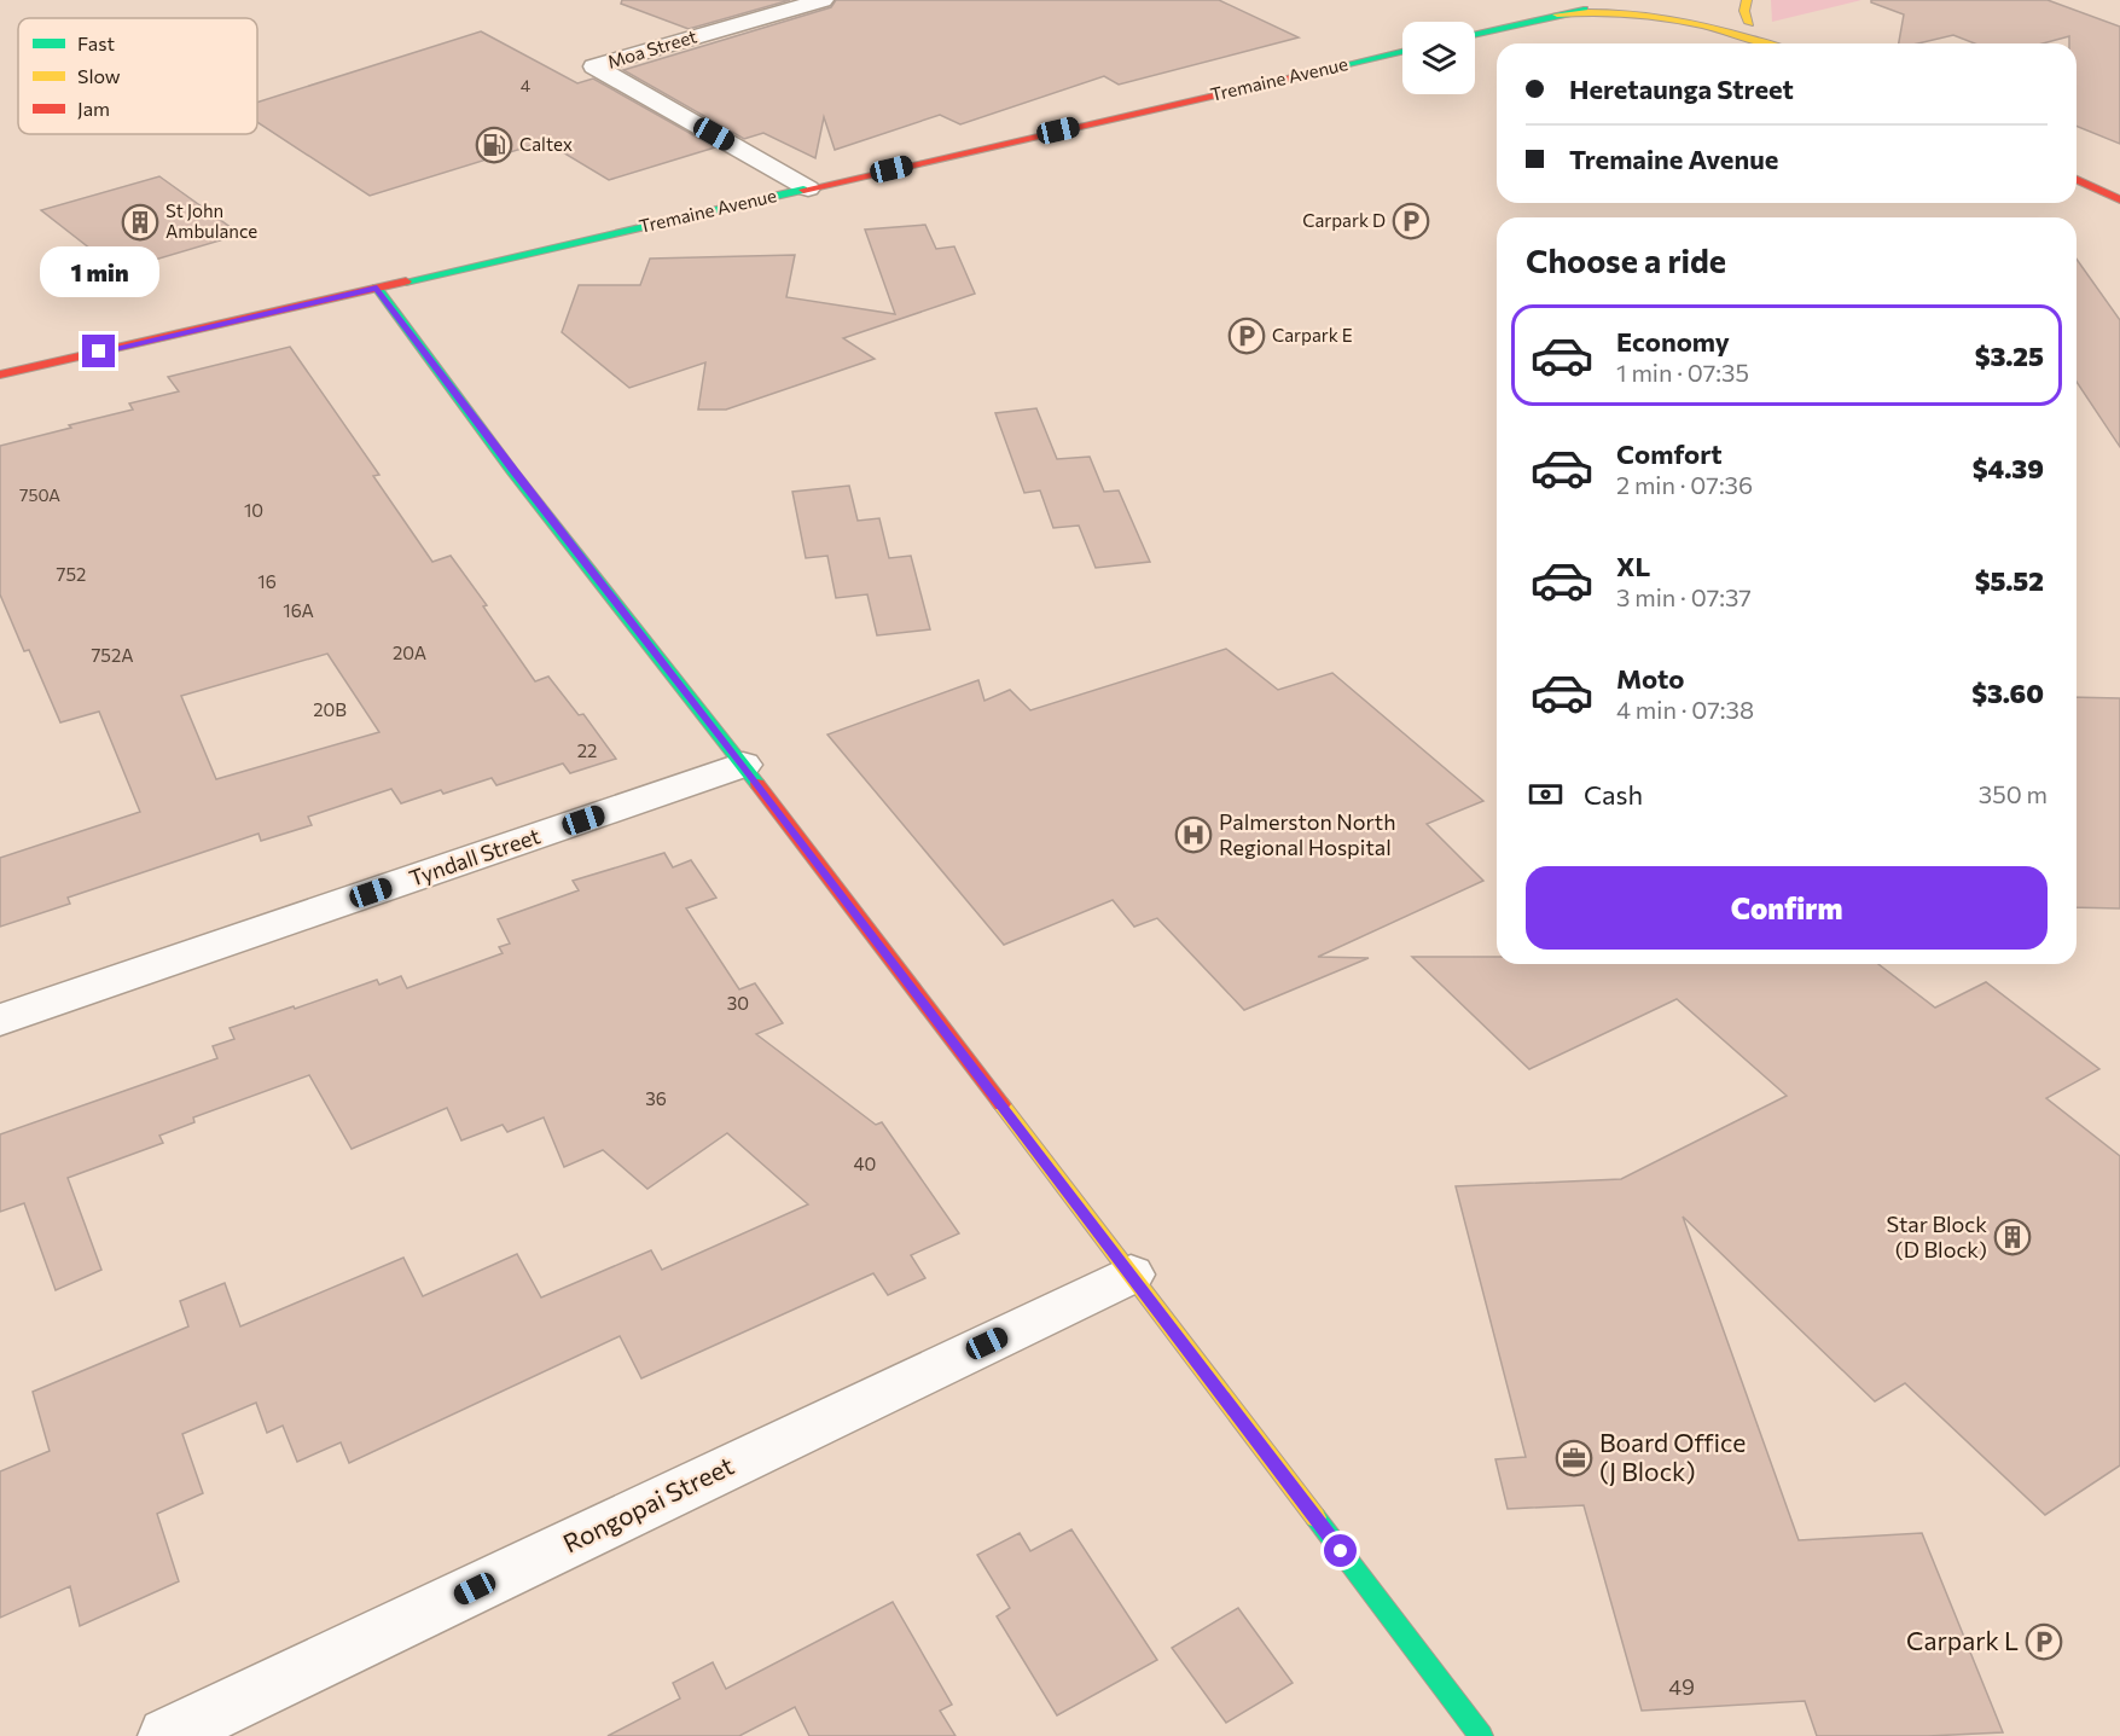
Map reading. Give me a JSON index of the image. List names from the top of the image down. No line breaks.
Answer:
{"streets":{"main road":["Tremaine Avenue"],"street":["Moa Street","Tyndall Street","Rongopai Street"]},"crossings":[["Moa Street","Tremaine Avenue"]],"places":{"fuel station":["Caltex"],"parking":["Carpark D","Carpark E","Carpark L"],"building":["St John Ambulance","Star Block (D Block)"],"hospital":["Palmerston North Regional Hospital"],"office":["Board Office (J Block)"]},"house_numbers":["4","750A","10","752","16","16A","20A","752A","20B","22","30","36","40","49"],"legend":["Fast","Slow","Jam"],"page":{"banner":["Heretaunga Street","Tremaine Avenue"],"heading":"Choose a ride","bubble":"1 min","list":[{"name":"Economy","note":"1 min · 07:35","value":"$3.25"},{"name":"Comfort","note":"2 min · 07:36","value":"$4.39"},{"name":"XL","note":"3 min · 07:37","value":"$5.52"},{"name":"Moto","note":"4 min · 07:38","value":"$3.60"}],"pay":["Cash","350 m"],"buttons":"Confirm"}}
